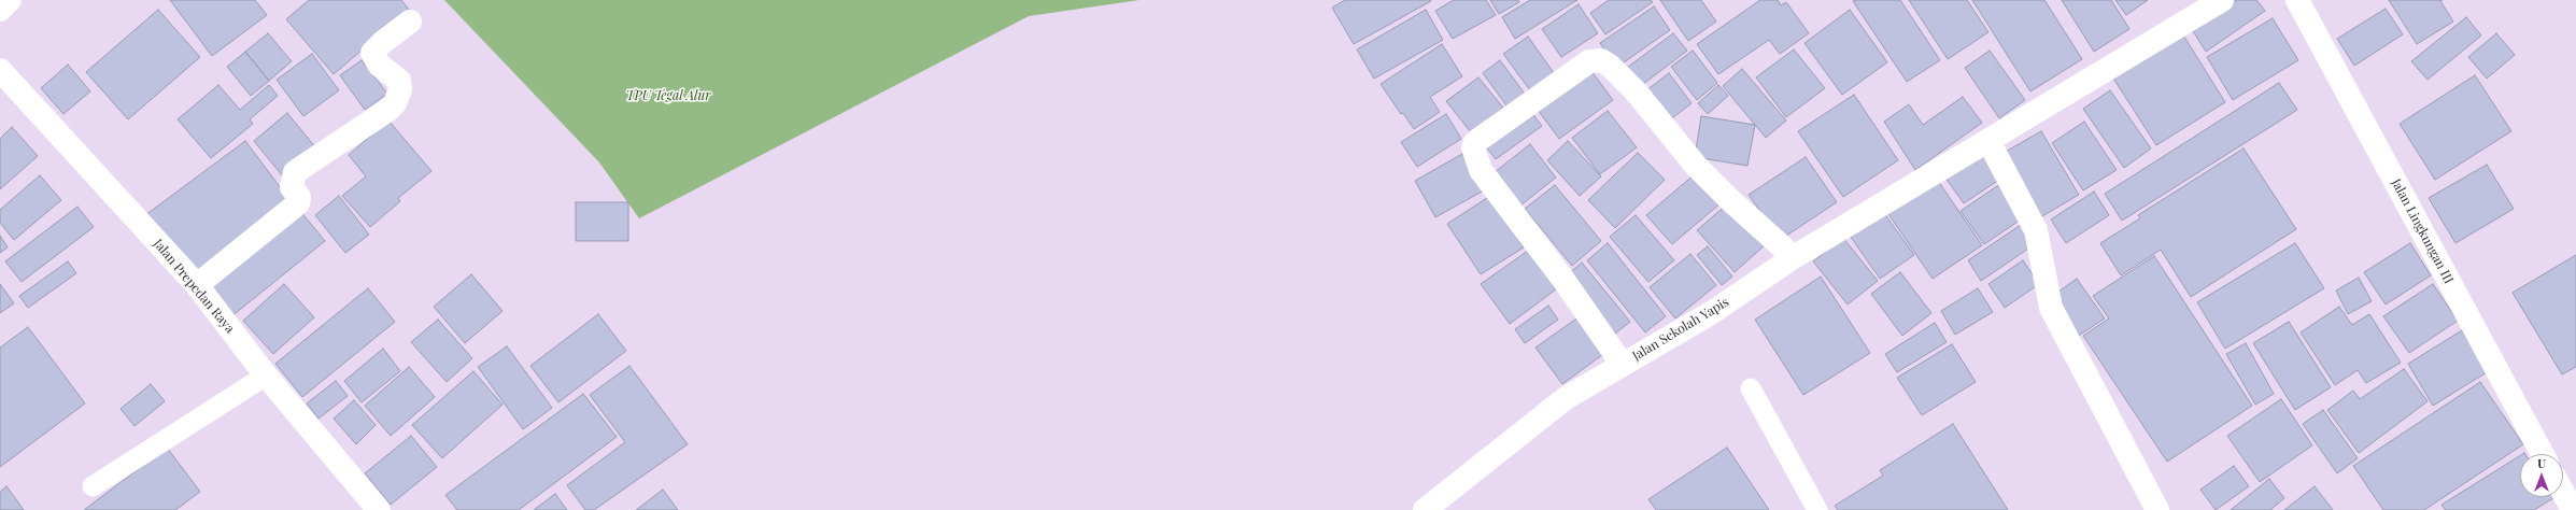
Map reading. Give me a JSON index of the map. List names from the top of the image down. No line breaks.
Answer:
{"streets":{"street":["Jalan Lingkungan III","Jalan Prepedan Raya","Jalan Sekolah Yapis"]},"parks":["TPU Tegal Alur"],"north":"top"}
